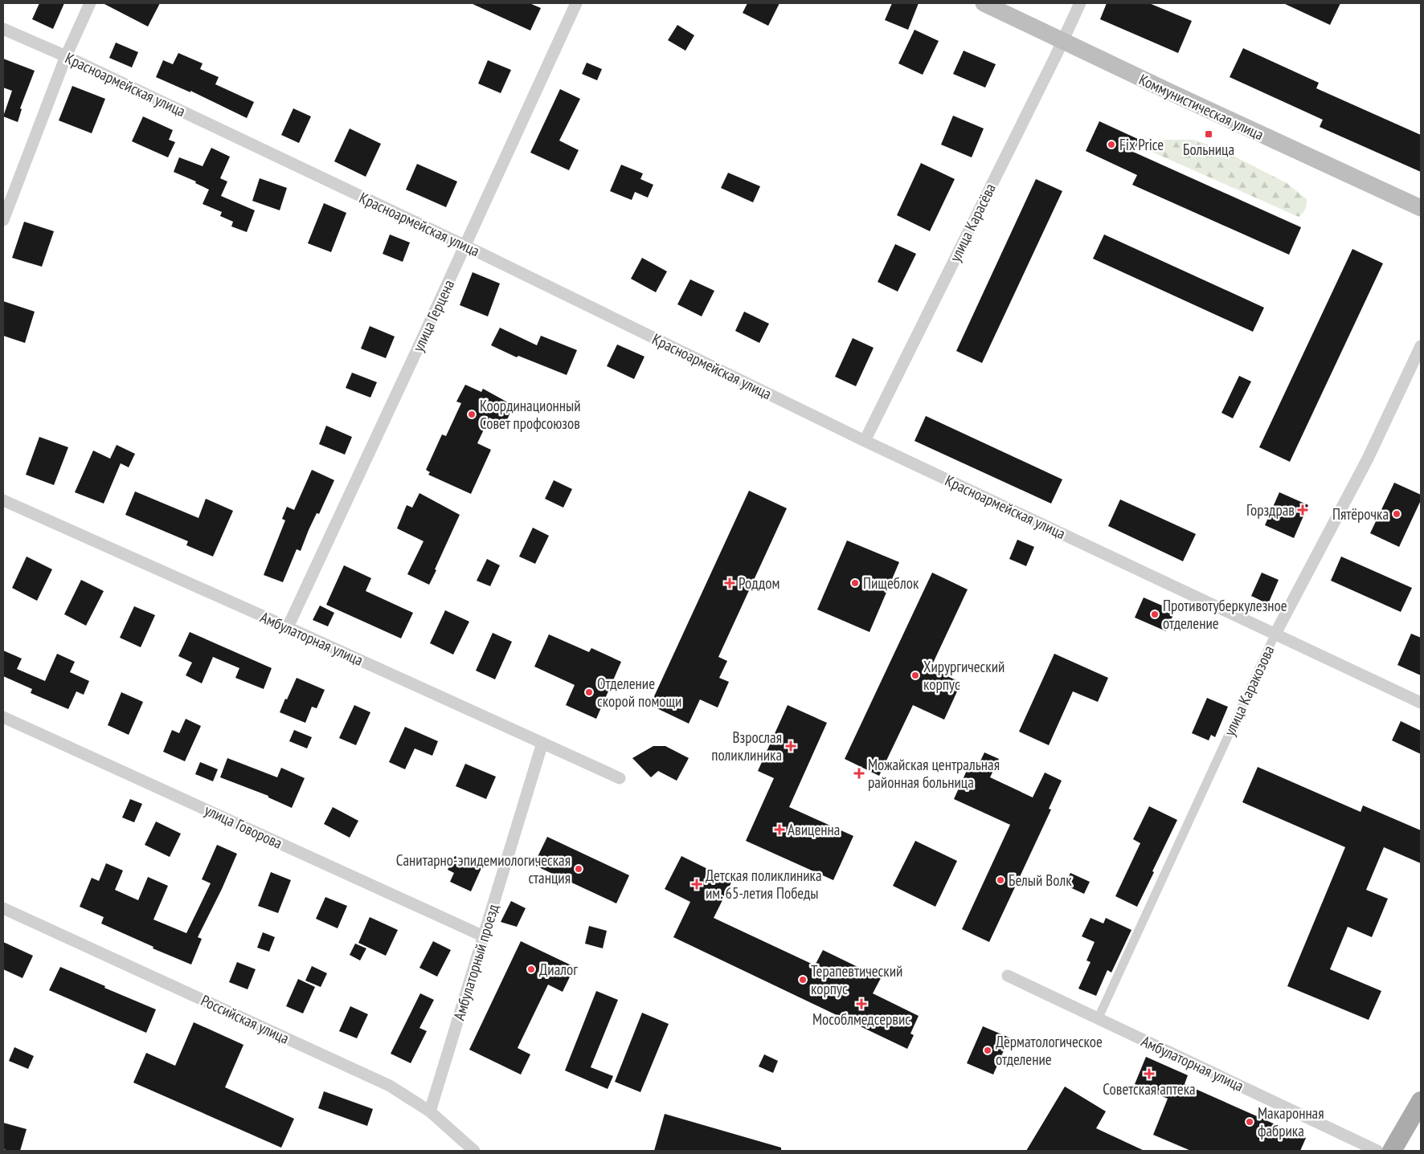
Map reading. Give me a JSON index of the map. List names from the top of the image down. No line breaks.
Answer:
{"streets":{"main road":["Коммунистическая улица"],"street":["Красноармейская улица","улица Карасёва","улица Герцена","Амбулаторная улица","улица Каракозова","улица Говорова","Амбулаторный проезд","Российская улица"]},"crossings":[["Красноармейская улица","улица Карасёва"],["Красноармейская улица","улица Герцена"],["Красноармейская улица","улица Каракозова"],["Коммунистическая улица","улица Карасёва"],["улица Герцена","Амбулаторная улица"],["Амбулаторная улица","улица Каракозова"],["Амбулаторная улица","Амбулаторный проезд"],["улица Говорова","Амбулаторный проезд"],["Амбулаторный проезд","Российская улица"]],"places":{"transit":["Больница"],"other":["Fix Price","Координационный Совет профсоюзов","Пятёрочка","Пищеблок","Противотуберкулезное отделение","Хирургический корпус","Отделение скорой помощи","Санитарно-эпидемиологическая станция","Белый Волк","Диалог","Терапевтический корпус","Дерматологическое отделение","Макаронная фабрика"],"health":["Горздрав","Роддом","Взрослая поликлиника","Можайская центральная районная больница","Авиценна","Детская поликлиника им. 65-летия Победы","Мособлмедсервис","Советская аптека"]}}
